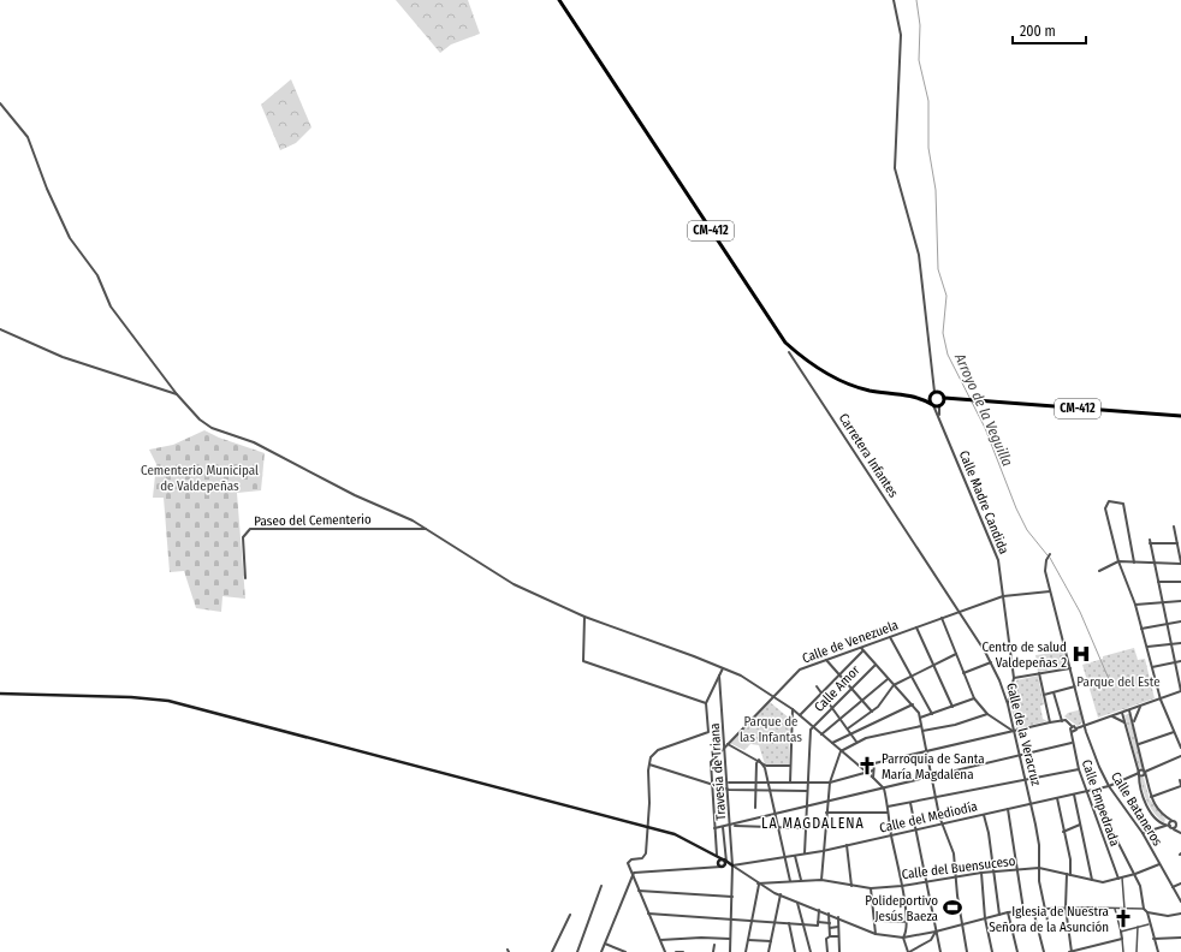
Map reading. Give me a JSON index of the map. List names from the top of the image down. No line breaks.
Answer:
{"streets":{"main road":["CM-412","Calle del Mediodía"],"street":["Carretera Infantes","Calle Madre Candida","Paseo del Cementerio","Calle de Venezuela","Calle Amor","Calle de la Veracruz","Travesía de Triana","Calle Empedrada","Calle Bataneros","Calle del Buensuceso"]},"crossings":[["CM-412","Calle Madre Candida"],["Carretera Infantes","Calle de la Veracruz"],["Calle Madre Candida","Calle de Venezuela"],["Calle Madre Candida","Calle de la Veracruz"],["Calle de Venezuela","Calle de la Veracruz"],["Calle de Venezuela","Travesía de Triana"],["Calle de Venezuela","Calle Bataneros"],["Calle de la Veracruz","Calle del Mediodía"],["Calle de la Veracruz","Calle del Buensuceso"],["Travesía de Triana","Calle del Mediodía"],["Calle Empedrada","Calle del Mediodía"],["Calle Empedrada","Calle del Buensuceso"],["Calle Bataneros","Calle del Mediodía"],["Calle Bataneros","Calle del Buensuceso"]],"districts":["LA MAGDALENA"],"water":["Arroyo de la Veguilla"],"parks":["Cementerio Municipal de Valdepeñas","Parque del Este","Parque de las Infantas"],"places":{"hospital":["Centro de salud Valdepeñas 2"],"church":["Parroquia de Santa María Magdalena","Iglesia de Nuestra Señora de la Asunción"],"sports":["Polideportivo Jesús Baeza"]},"scale_bar":"200 m"}
